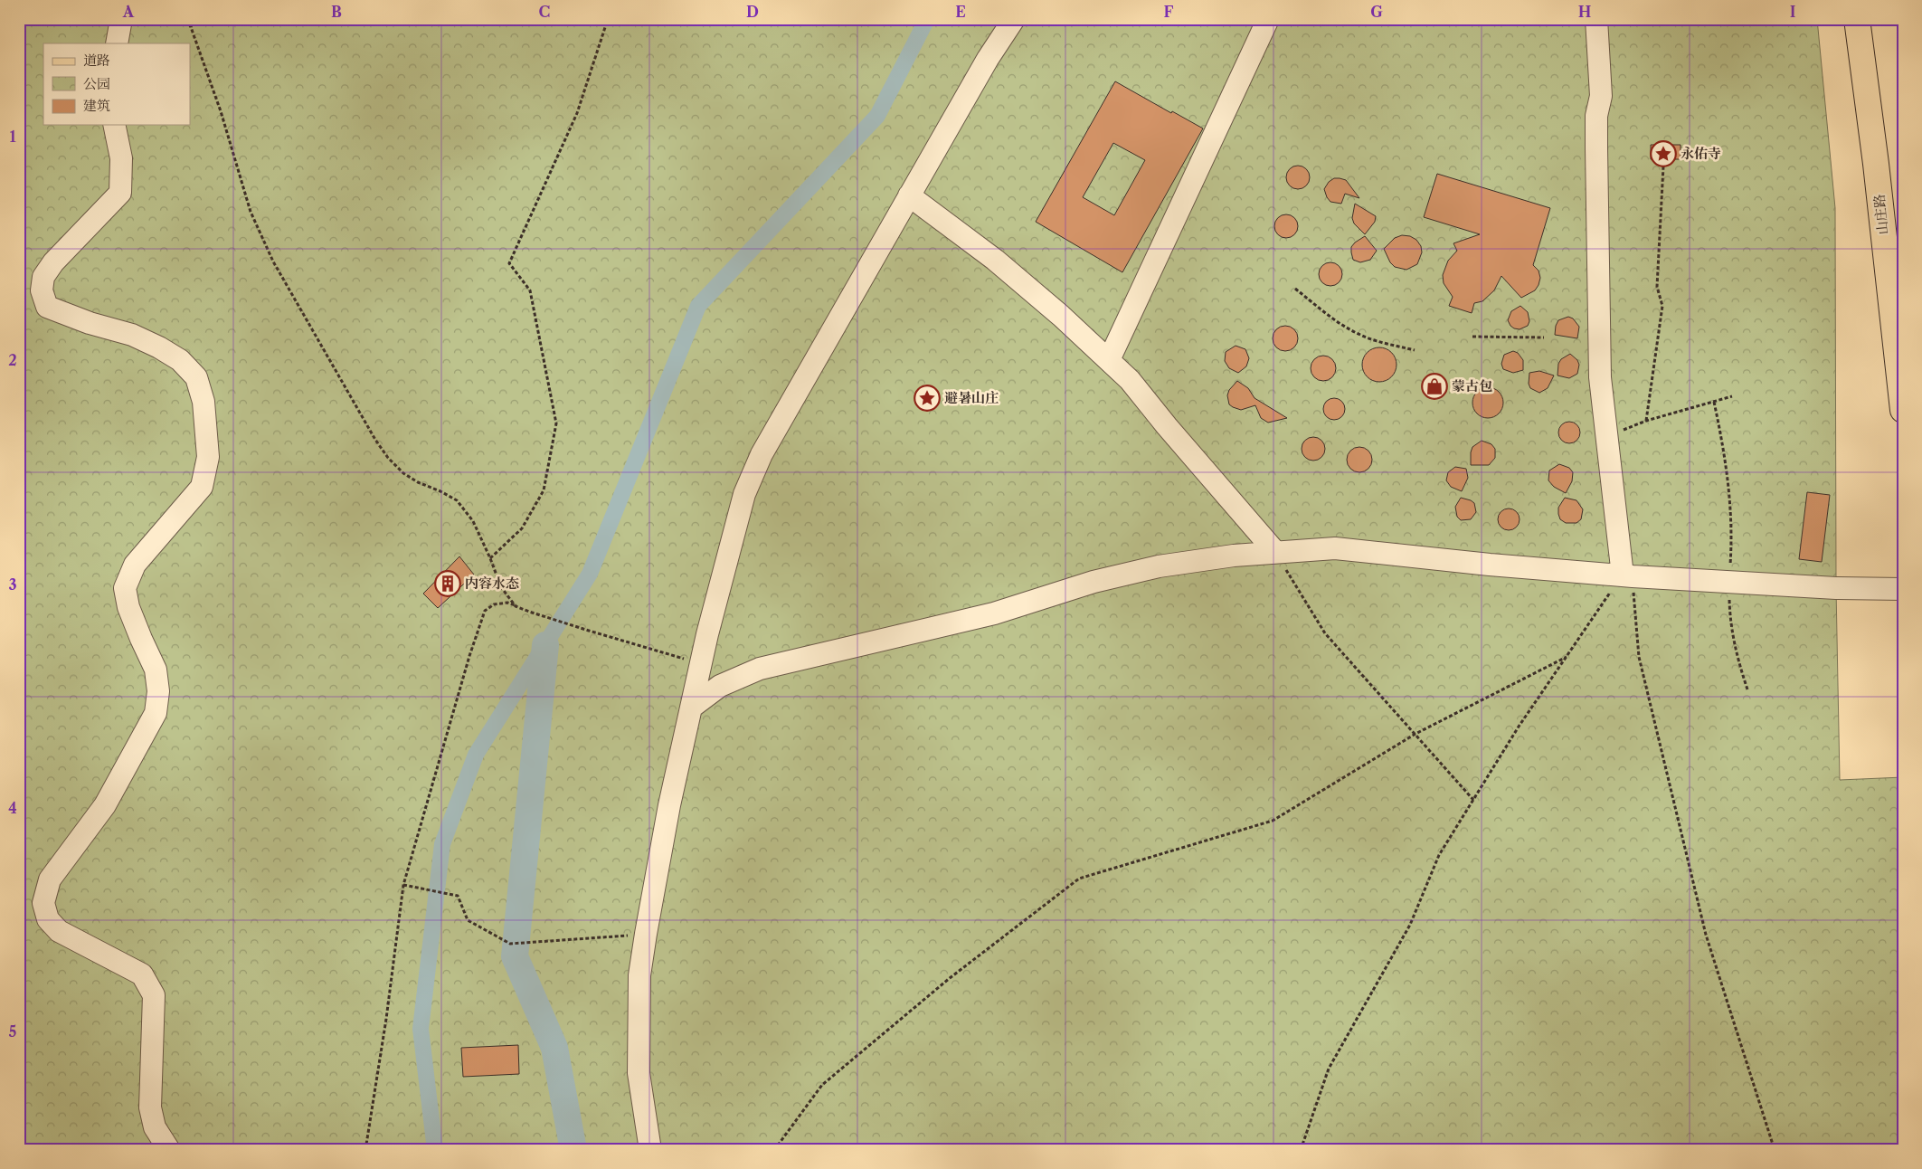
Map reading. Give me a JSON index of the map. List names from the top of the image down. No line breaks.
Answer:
{"streets":{"main road":["山庄路"]},"places":{"place":["永佑寺","避暑山庄"],"shop":["蒙古包"],"building":["内容水态"]},"legend":["道路","公园","建筑"],"grid":{"columns":["A","B","C","D","E","F","G","H","I"],"rows":["1","2","3","4","5"]}}
